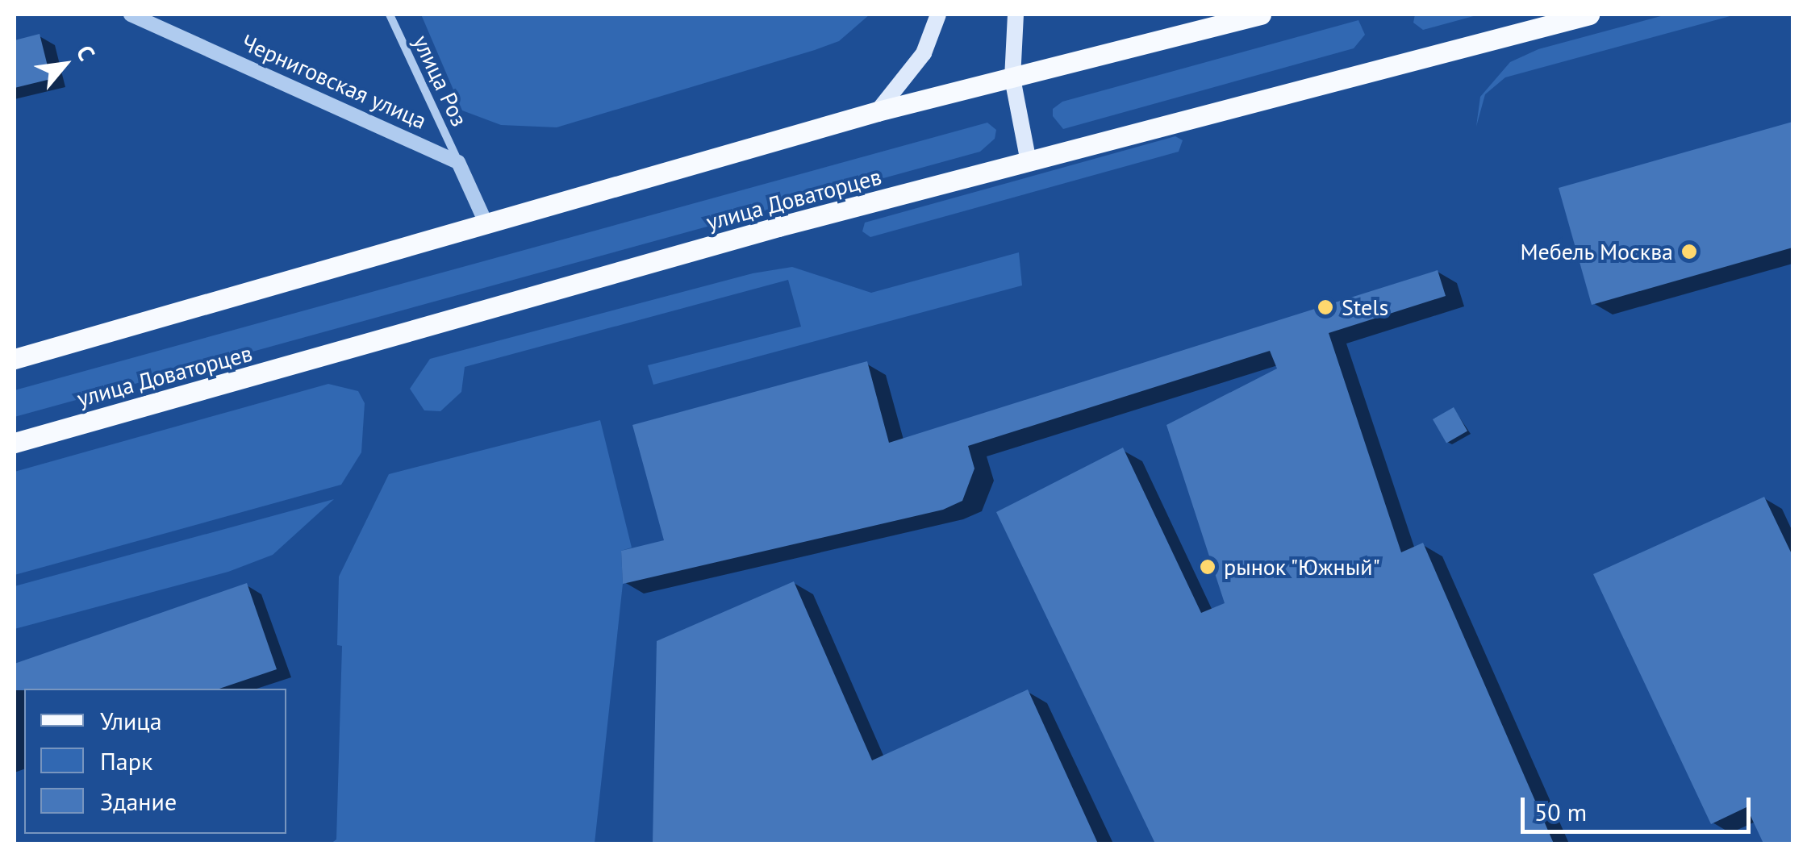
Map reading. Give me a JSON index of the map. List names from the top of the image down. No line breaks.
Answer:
{"streets":{"main road":["улица Доваторцев"],"street":["улица Роз","Черниговская улица"]},"crossings":[["улица Роз","Черниговская улица"]],"places":["Мебель Москва","Stels","рынок \"Южный\""],"legend":["Улица","Парк","Здание"],"scale_bar":"50 m","north":"top right"}
